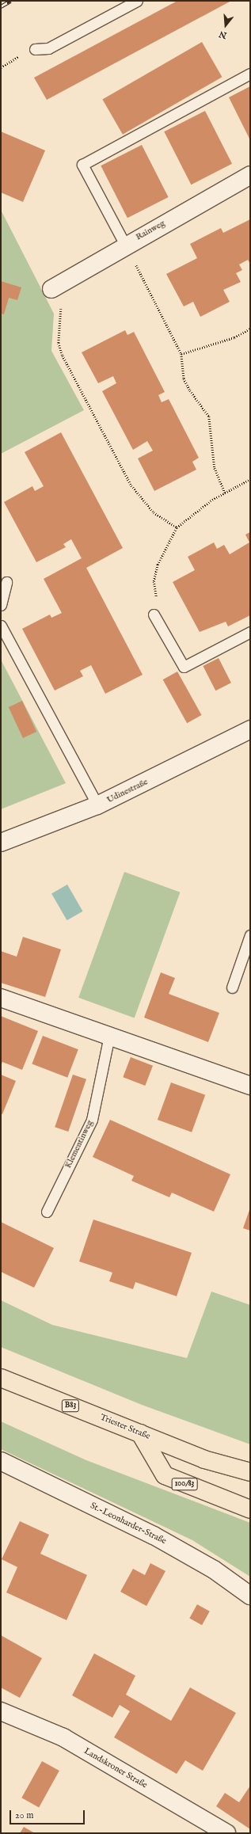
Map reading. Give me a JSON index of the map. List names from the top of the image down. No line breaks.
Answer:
{"streets":{"main road":["B83","Triester Straße","100/83"],"street":["Rainweg","Udinestraße","St.-Leonharder-Straße","Landskroner Straße"],"lane":["Klementinweg"]},"crossings":[["Triester Straße","100/83"]],"scale_bar":"20 m","north":"bottom"}
